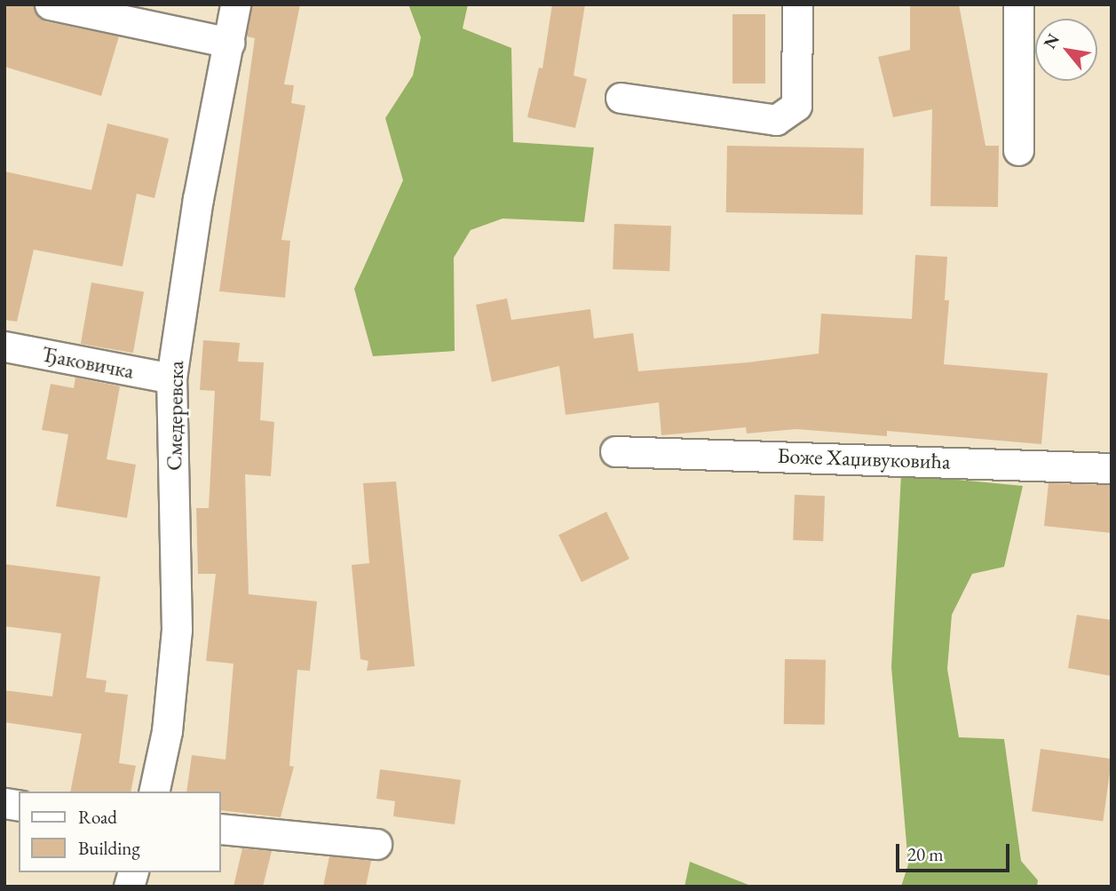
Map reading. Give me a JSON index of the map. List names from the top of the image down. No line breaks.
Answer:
{"streets":{"street":["Ђаковичка","Смедеревска","Боже Хаџивуковића"]},"crossings":[["Ђаковичка","Смедеревска"]],"legend":["Road","Building"],"scale_bar":"20 m","north":"top left"}
